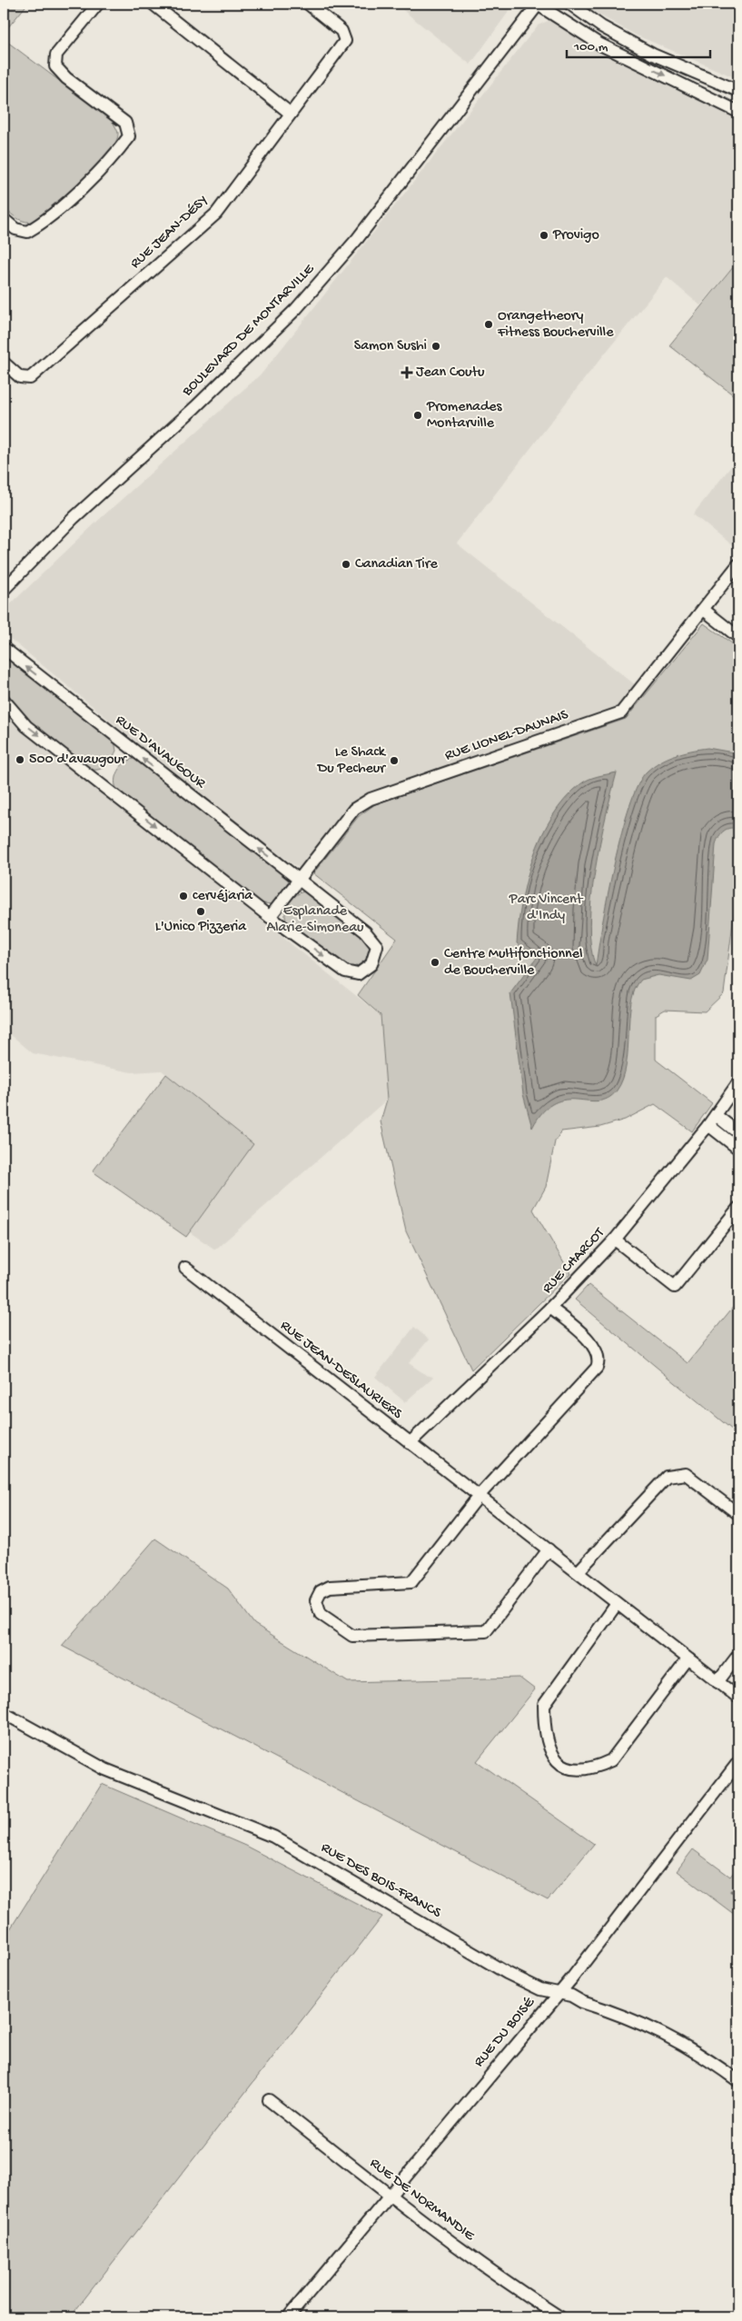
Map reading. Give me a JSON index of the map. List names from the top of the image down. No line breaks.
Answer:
{"streets":{"street":["RUE JEAN-DÉSY","BOULEVARD DE MONTARVILLE","RUE LIONEL-DAUNAIS","RUE D'AVAUGOUR","RUE CHARCOT","RUE JEAN-DESLAURIERS","RUE DES BOIS-FRANCS","RUE DU BOISÉ","RUE DE NORMANDIE"]},"crossings":[["RUE LIONEL-DAUNAIS","RUE D'AVAUGOUR"],["RUE CHARCOT","RUE JEAN-DESLAURIERS"],["RUE DES BOIS-FRANCS","RUE DU BOISÉ"],["RUE DU BOISÉ","RUE DE NORMANDIE"]],"parks":["Parc Vincent d'Indy","Esplanade Alarie-Simoneau"],"places":{"other":["Provigo","Orangetheory Fitness Boucherville","Samon Sushi","Promenades Montarville","Canadian Tire","500 d'avaugour","Le Shack Du Pecheur","cervéjaria","L'Unico Pizzeria","Centre Multifonctionnel de Boucherville"],"health":["Jean Coutu"]},"scale_bar":"100 m"}
